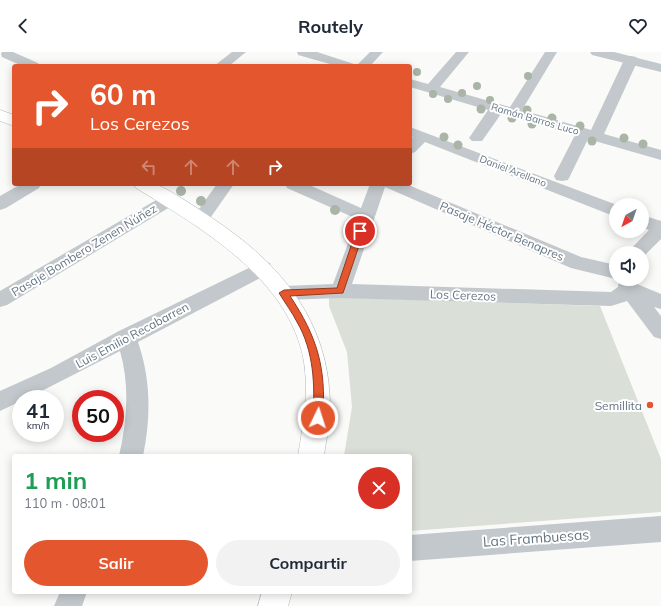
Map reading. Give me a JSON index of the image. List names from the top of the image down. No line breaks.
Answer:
{"streets":{"street":["Ramón Barros Luco","Daniel Arellano","Pasaje Héctor Benapres","Pasaje Bombero Zenen Núñez","Los Cerezos","Luis Emilio Recabarren","Las Frambuesas"]},"places":["Semillita"],"north":"bottom left","page":{"header":"Routely","turn":["60 m","Los Cerezos"],"speed":"41 km/h","limit":"50","heading":["1 min","110 m · 08:01"],"buttons":["Salir","Compartir"]}}
